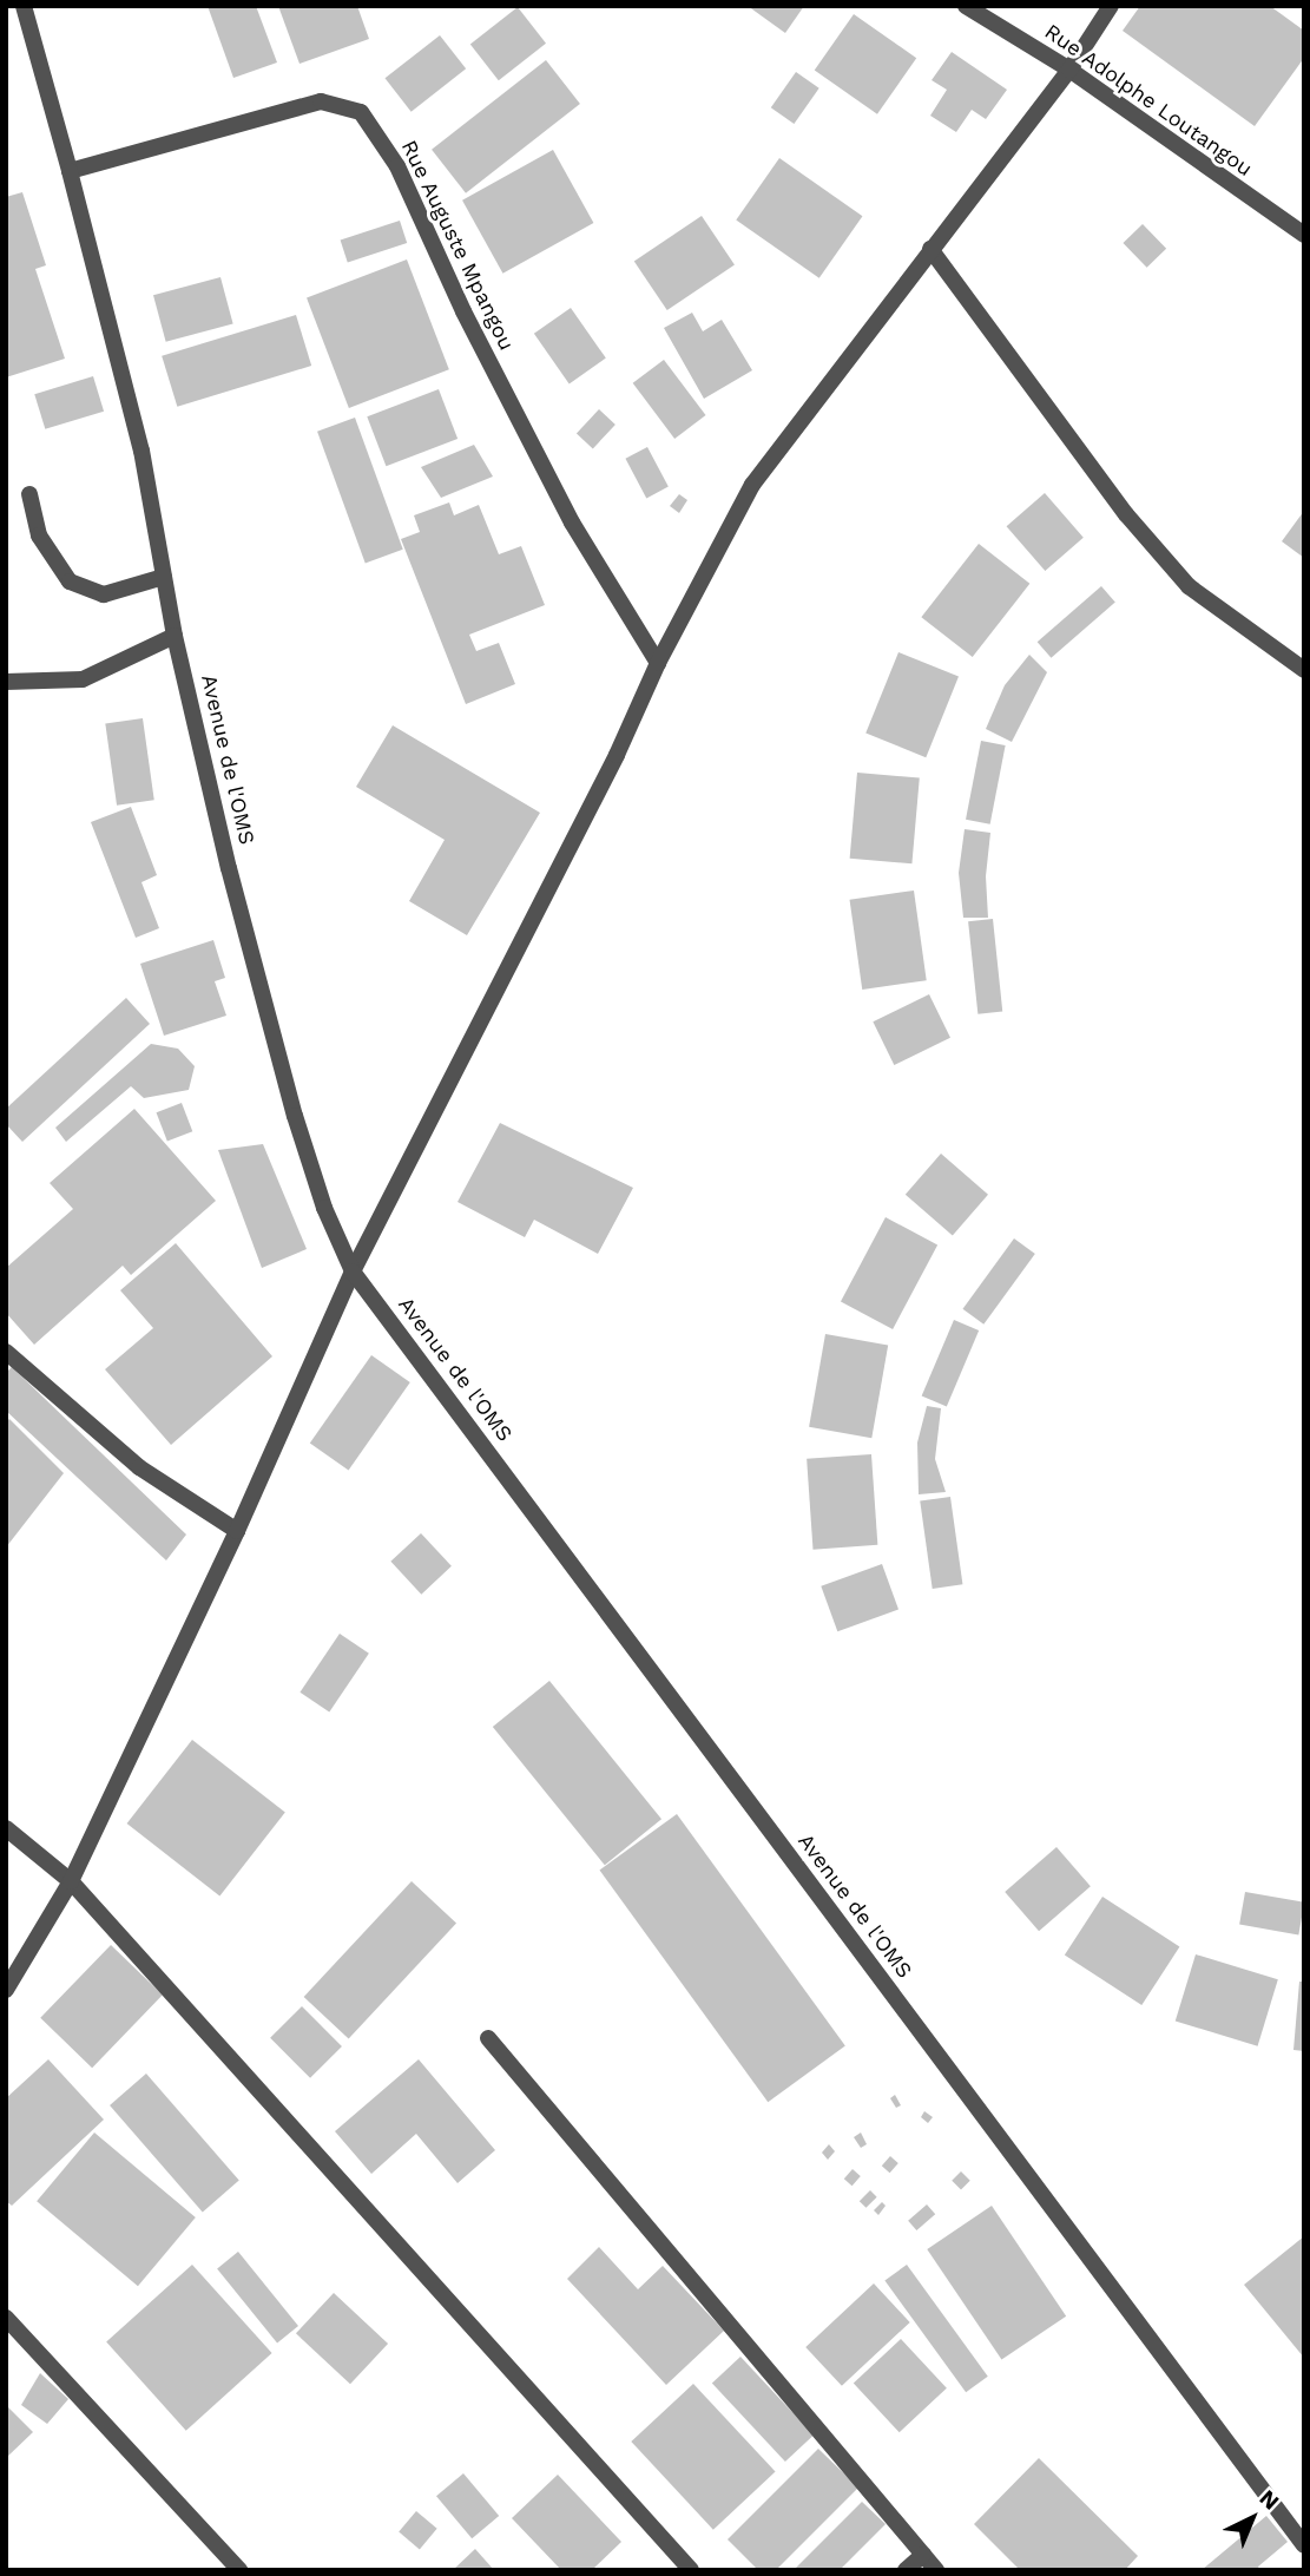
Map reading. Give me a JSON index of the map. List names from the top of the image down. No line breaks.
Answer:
{"streets":{"street":["Rue Adolphe Loutangou","Rue Auguste Mpangou","Avenue de l'OMS"]},"crossings":[["Rue Auguste Mpangou","Avenue de l'OMS"]],"north":"top right"}
